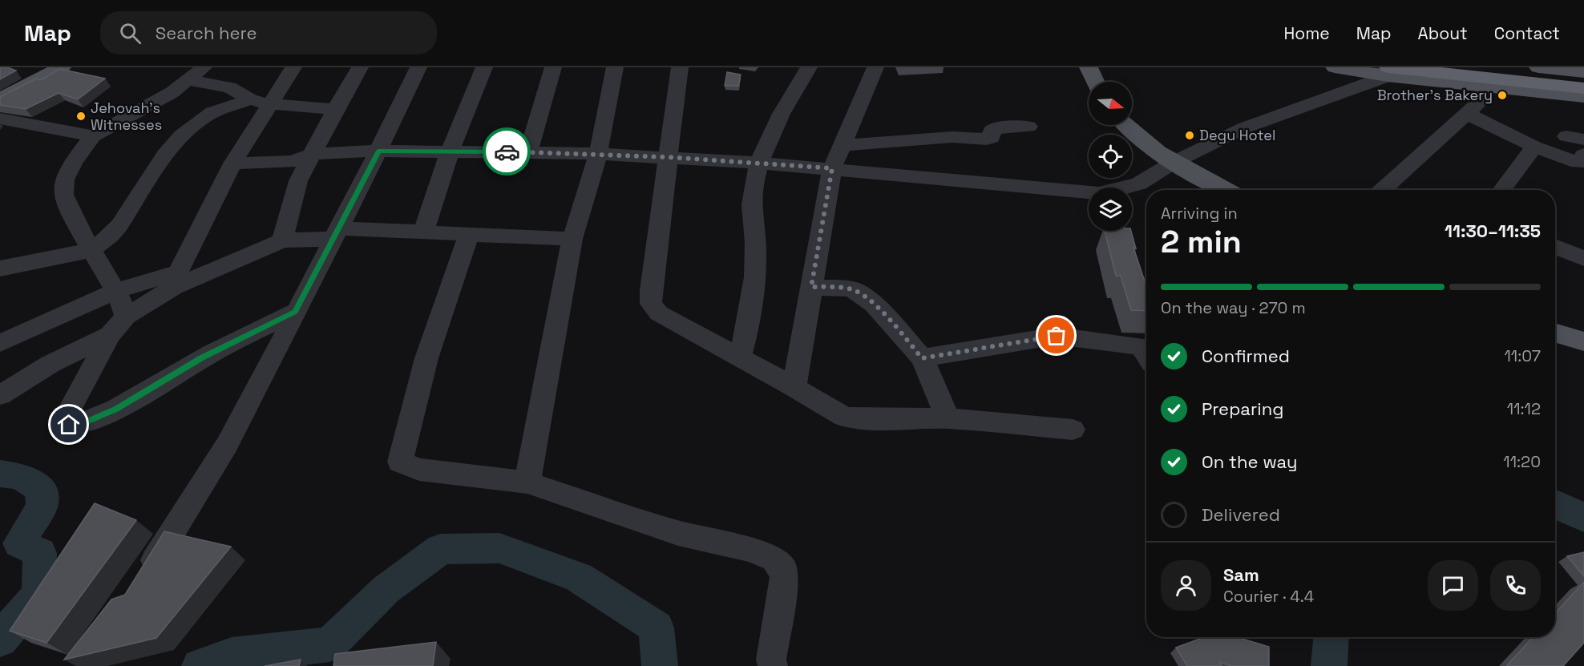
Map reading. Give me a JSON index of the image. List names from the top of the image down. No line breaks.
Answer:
{"places":["Brother's Bakery","Jehovah's Witnesses","Degu Hotel"],"north":"right","page":{"header":"Map","search":"Search here","nav":["Home","Map","About","Contact"],"heading":["2 min","Arriving in","11:30–11:35"],"panel":["Sam","Courier · 4.4"],"bar":"On the way · 270 m","list":[["Confirmed","11:07"],["Preparing","11:12"],["On the way","11:20"],"Delivered"]}}
